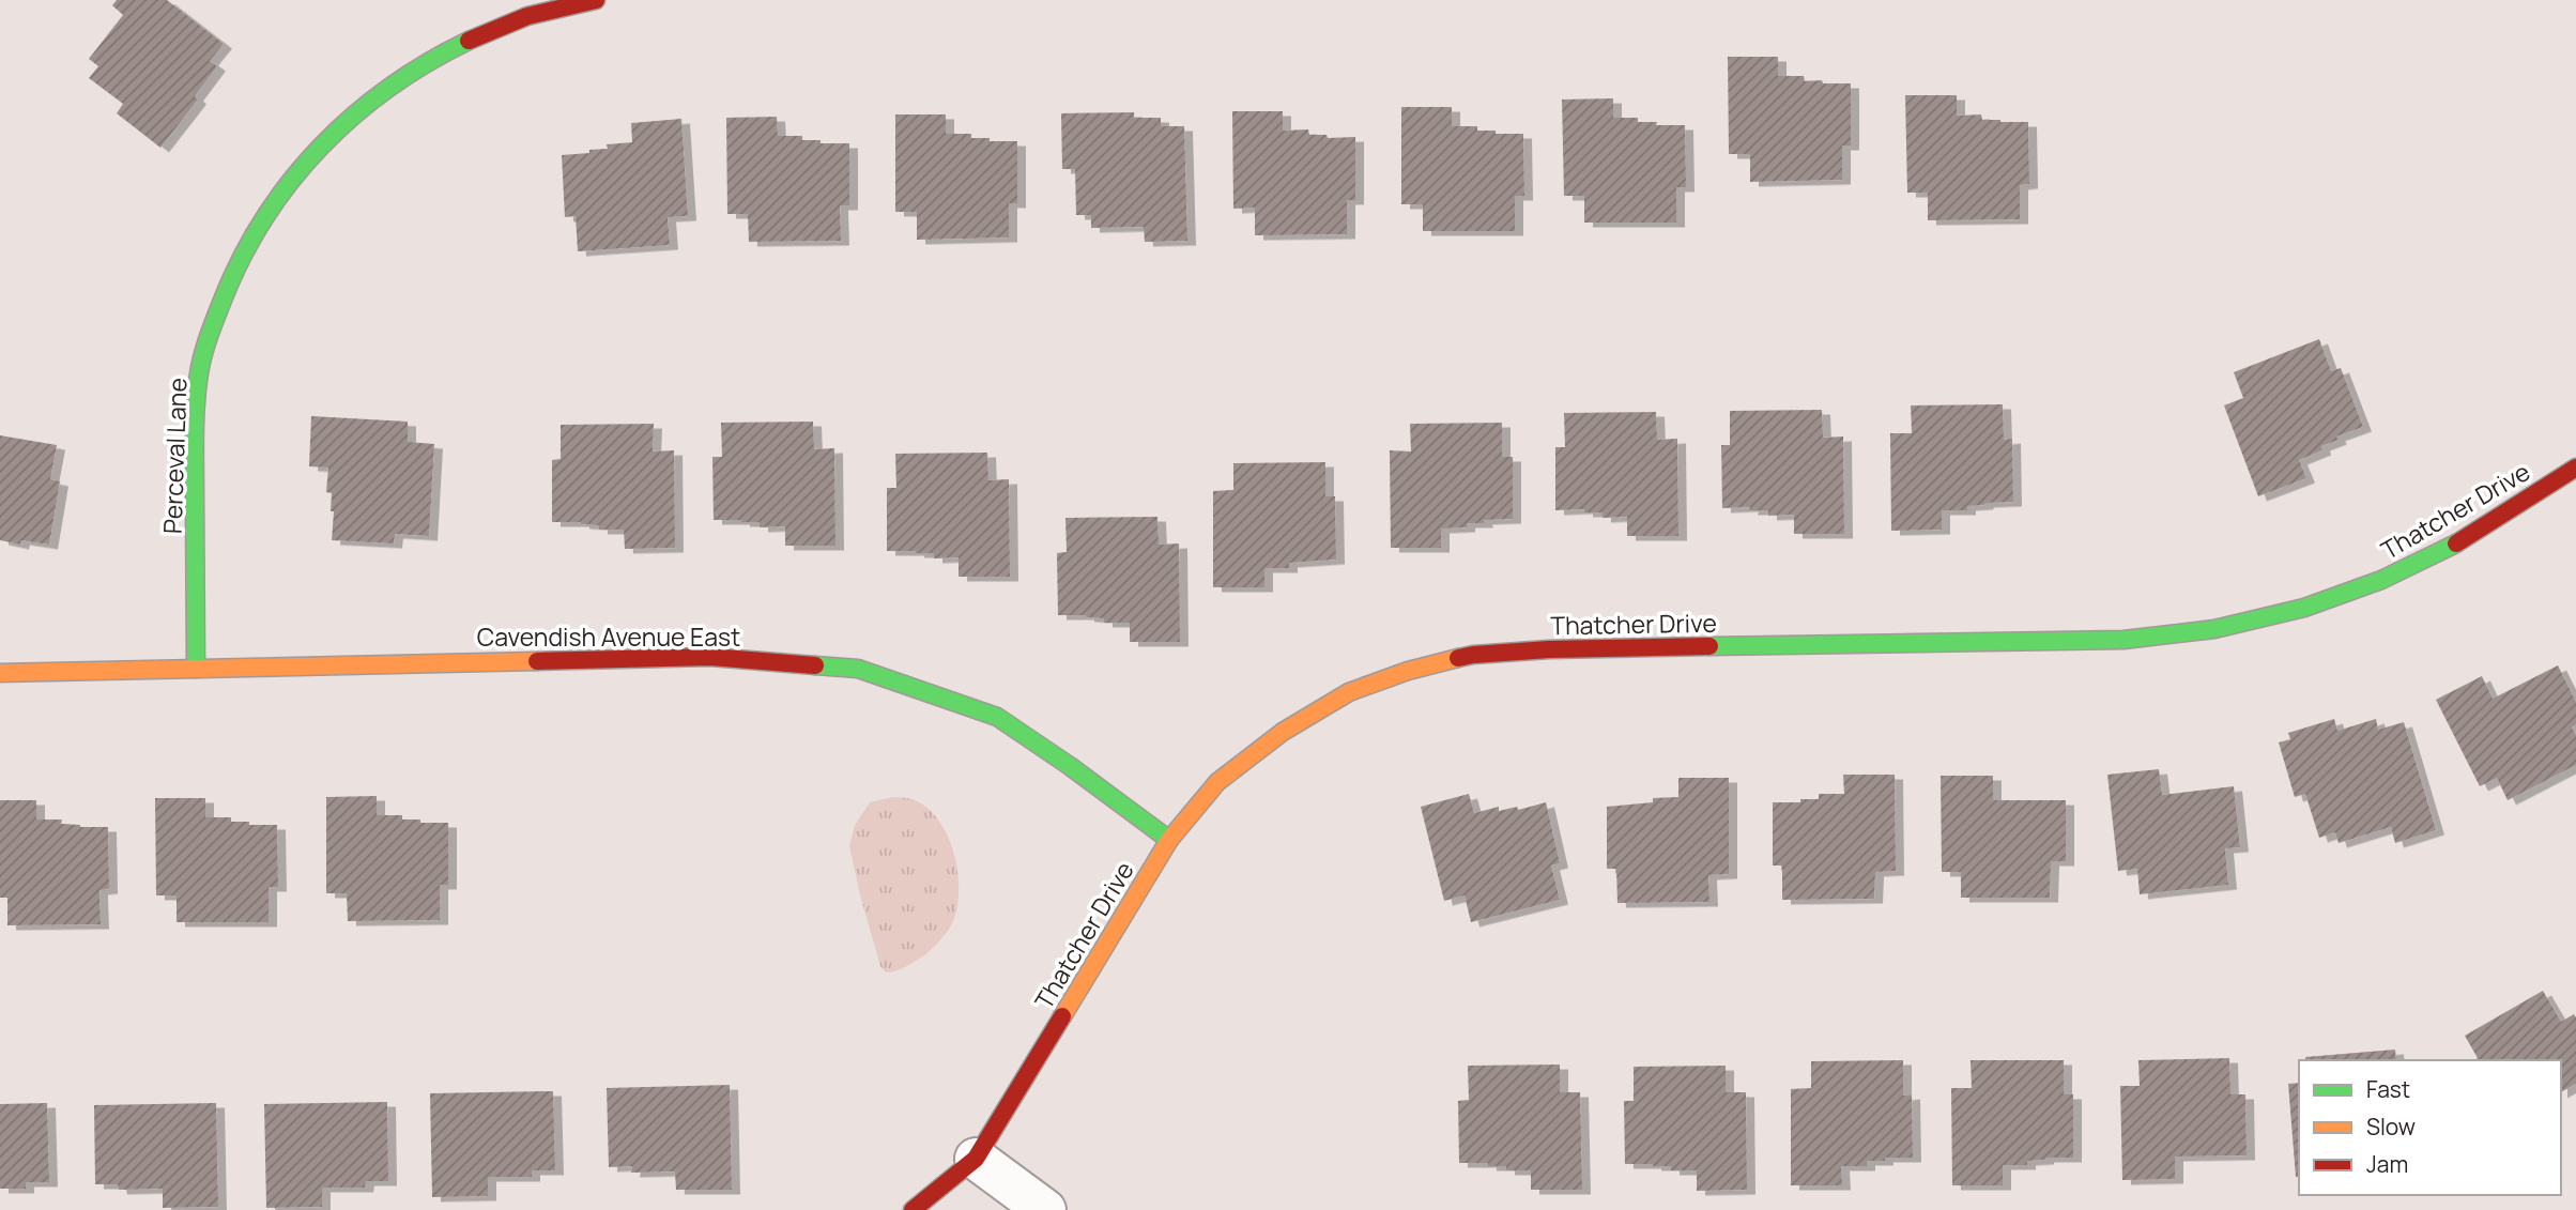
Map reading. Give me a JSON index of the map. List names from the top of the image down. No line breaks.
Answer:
{"streets":{"street":["Perceval Lane","Thatcher Drive","Cavendish Avenue East"]},"crossings":[["Perceval Lane","Cavendish Avenue East"],["Thatcher Drive","Cavendish Avenue East"]],"legend":["Fast","Slow","Jam"]}
